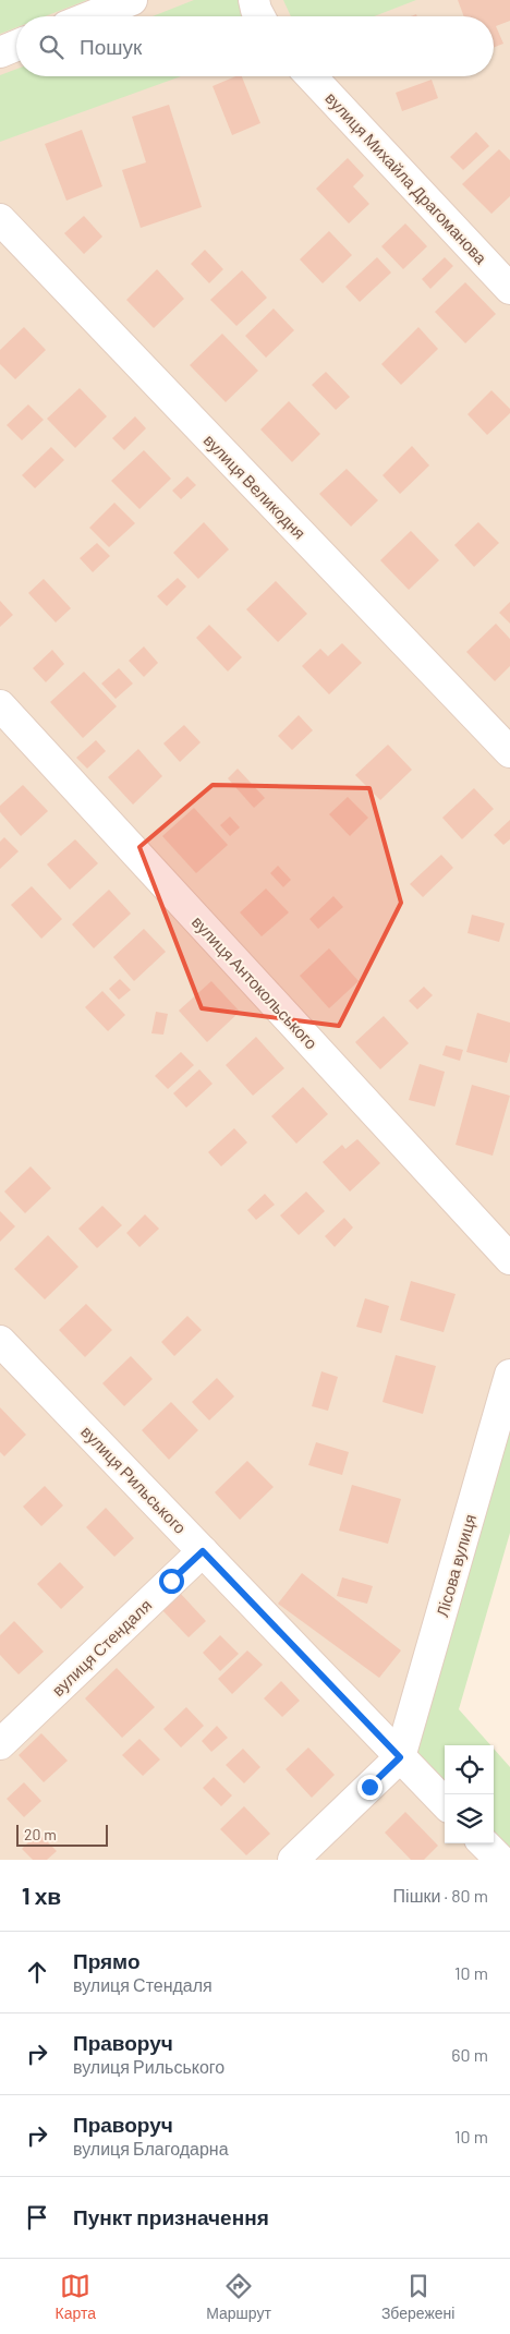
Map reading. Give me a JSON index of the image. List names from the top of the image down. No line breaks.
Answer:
{"streets":{"street":["вулиця Михайла Драгоманова","вулиця Великодня","вулиця Антокольського","вулиця Рильського","Лісова вулиця","вулиця Стендаля"]},"crossings":[["вулиця Рильського","Лісова вулиця"],["вулиця Рильського","вулиця Стендаля"]],"scale_bar":"20 m","page":{"search":"Пошук","scale":"20 m","heading":["1 хв","Пішки · 80 m"],"list":[["Прямо","вулиця Стендаля","10 m"],["Праворуч","вулиця Рильського","60 m"],["Праворуч","вулиця Благодарна","10 m"],"Пункт призначення"],"nav":["Карта","Маршрут","Збережені"]}}
